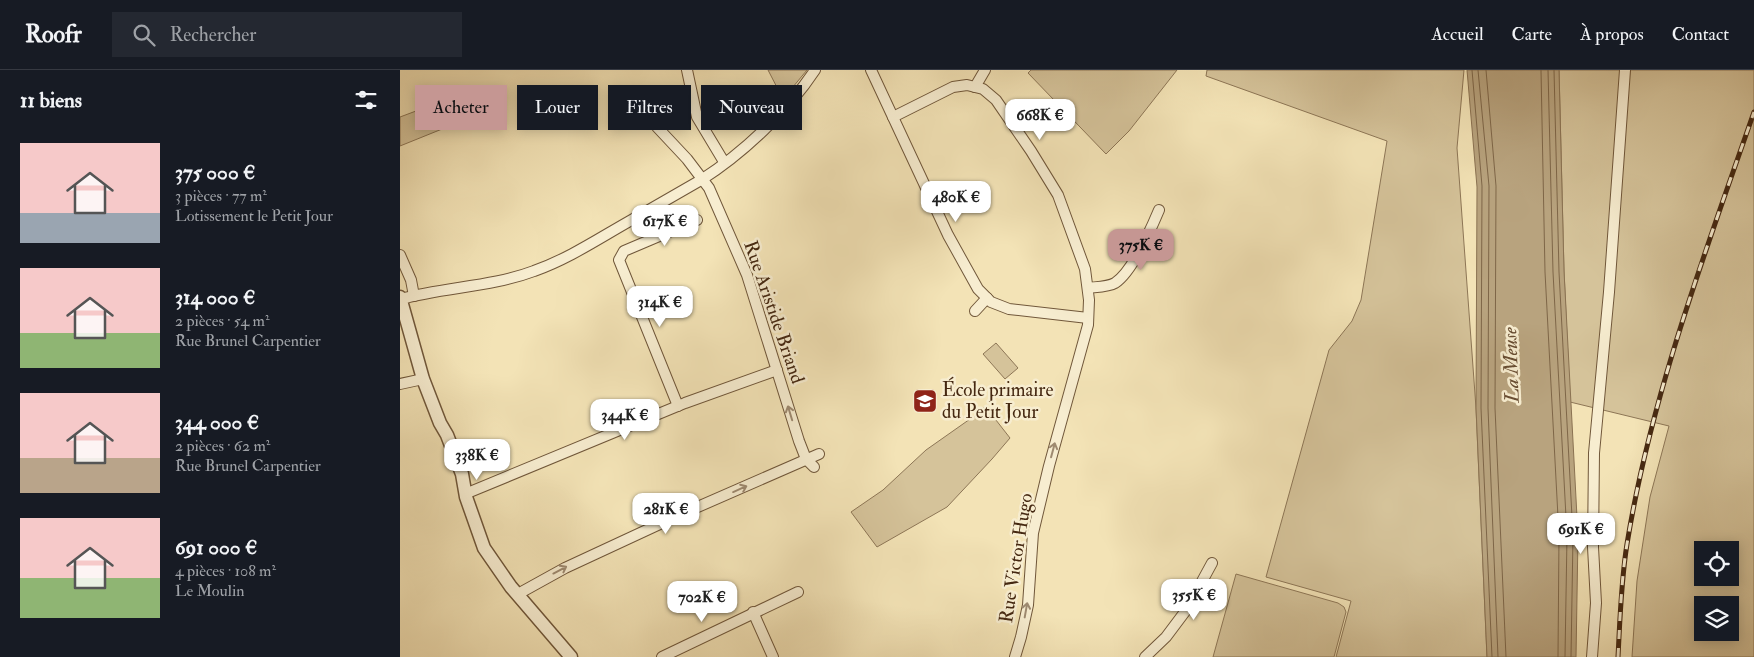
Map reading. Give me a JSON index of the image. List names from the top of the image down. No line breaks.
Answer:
{"streets":{"street":["Rue Aristide Briand","Rue Victor Hugo"]},"one_way":["Rue Victor Hugo"],"water":["La Meuse"],"places":{"school or university":["École primaire du Petit Jour"]},"page":{"header":"Roofr","search":"Rechercher","nav":["Accueil","Carte","À propos","Contact"],"heading":"11 biens","chip":["Acheter","Louer","Filtres","Nouveau"],"price":["668K €","480K €","617K €","375K €","314K €","344K €","338K €","281K €","691K €","355K €","702K €"],"list":[{"name":"375 000 €","note":"3 pièces · 77 m² · Lotissement le Petit Jour"},{"name":"314 000 €","note":"2 pièces · 54 m² · Rue Brunel Carpentier"},{"name":"344 000 €","note":"2 pièces · 62 m² · Rue Brunel Carpentier"},{"name":"691 000 €","note":"4 pièces · 108 m² · Le Moulin"}]}}
